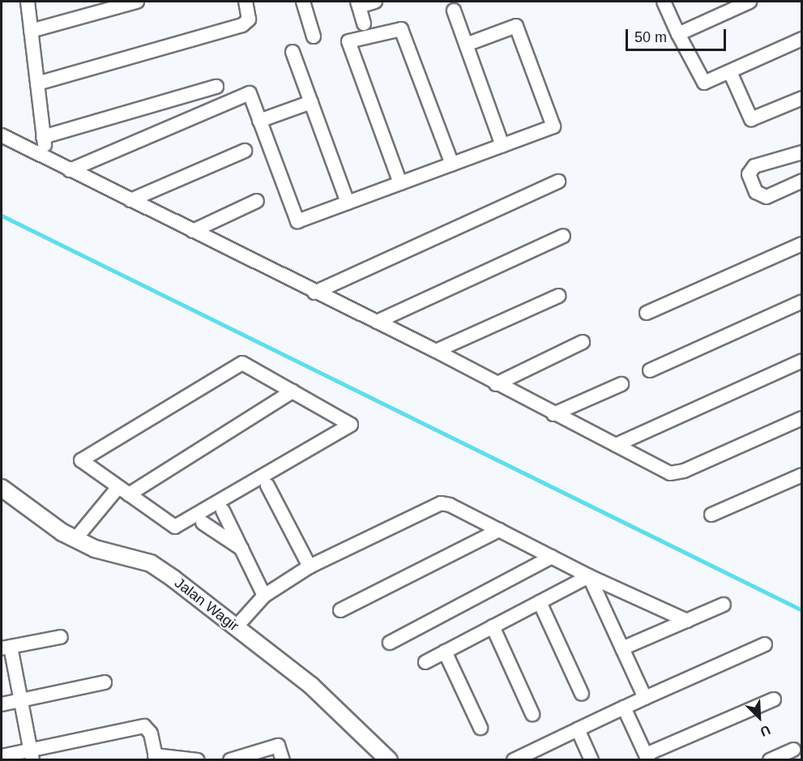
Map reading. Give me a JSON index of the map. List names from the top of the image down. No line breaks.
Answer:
{"streets":{"street":["Jalan Wagir"]},"scale_bar":"50 m","north":"bottom right"}
